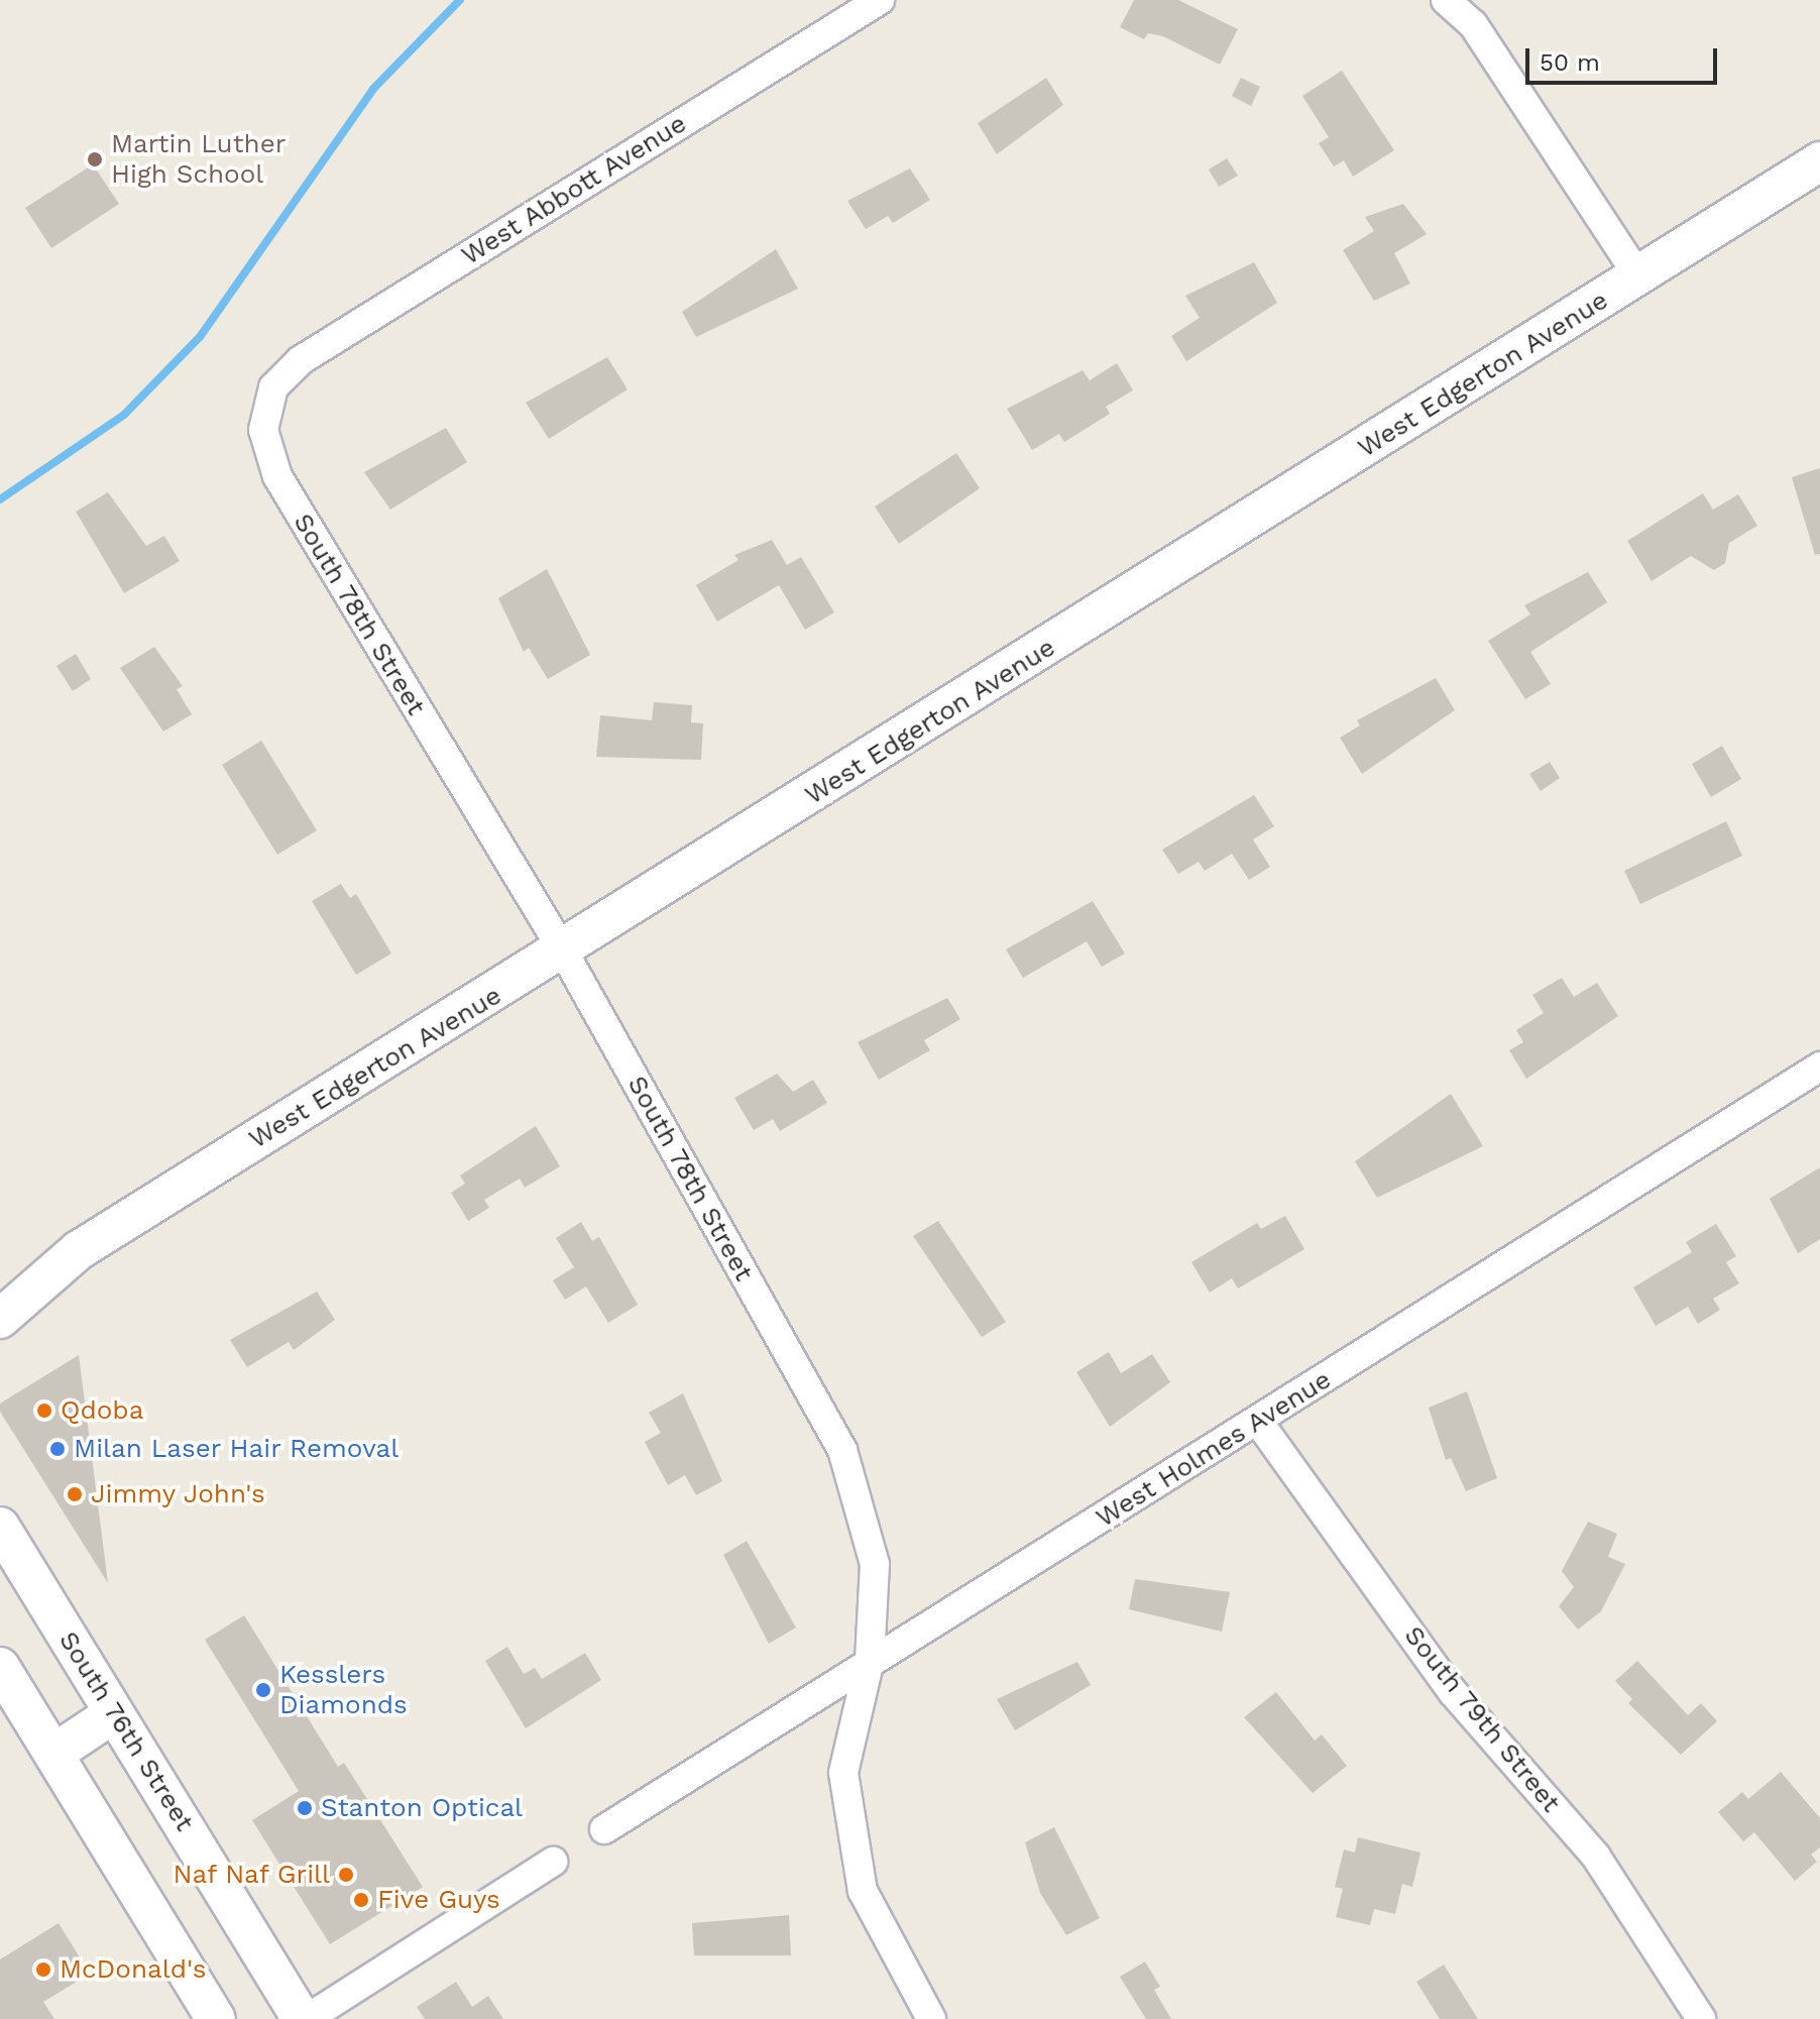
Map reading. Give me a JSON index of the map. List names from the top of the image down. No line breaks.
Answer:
{"streets":{"street":["West Abbott Avenue","West Edgerton Avenue","South 78th Street","West Holmes Avenue","South 79th Street","South 76th Street"]},"crossings":[["West Abbott Avenue","South 78th Street"],["West Edgerton Avenue","South 78th Street"],["South 78th Street","West Holmes Avenue"],["West Holmes Avenue","South 79th Street"]],"places":["Martin Luther High School","Qdoba","Milan Laser Hair Removal","Jimmy John's","Kesslers Diamonds","Stanton Optical","Naf Naf Grill","Five Guys","McDonald's"],"scale_bar":"50 m"}
